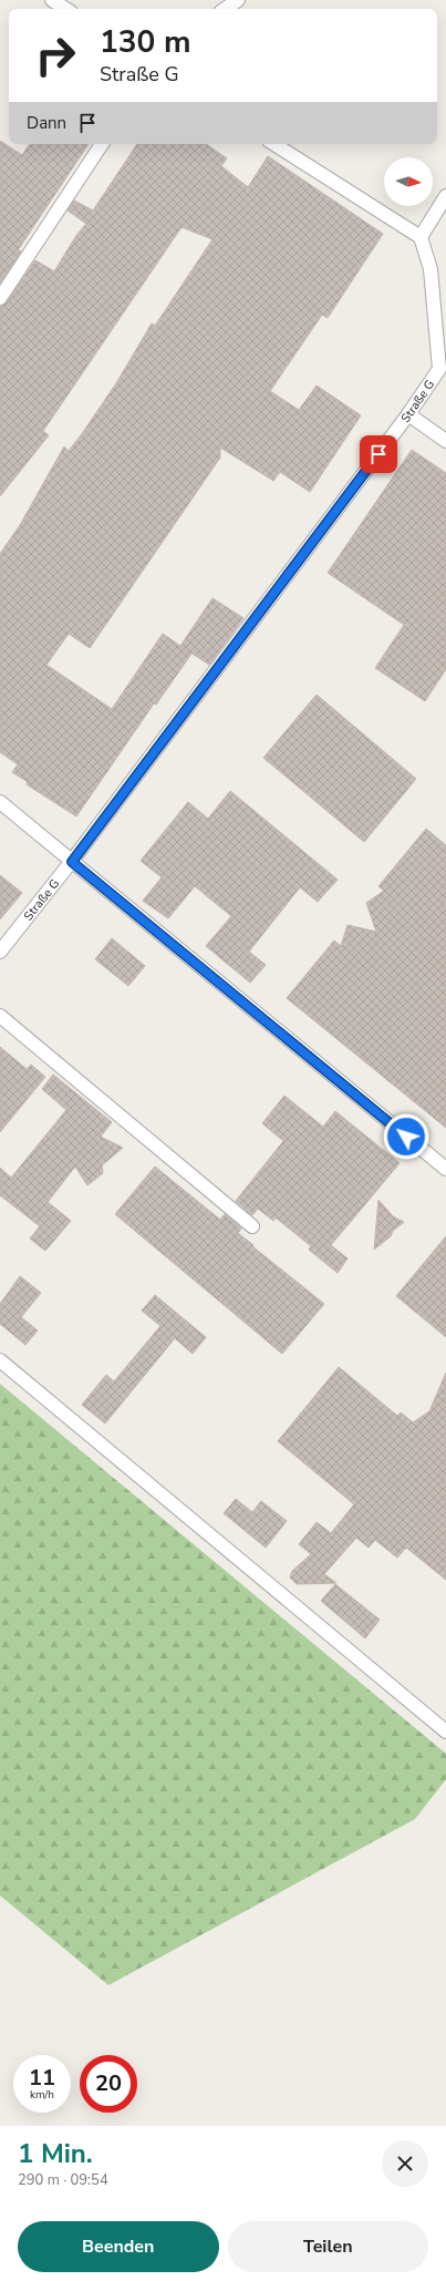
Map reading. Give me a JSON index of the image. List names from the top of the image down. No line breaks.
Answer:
{"streets":{"lane":["Straße G"]},"north":"right","page":{"turn":["130 m","Straße G"],"then":"Dann","speed":"11 km/h","limit":"20","heading":["1 Min.","290 m · 09:54"],"buttons":["Beenden","Teilen"]}}
